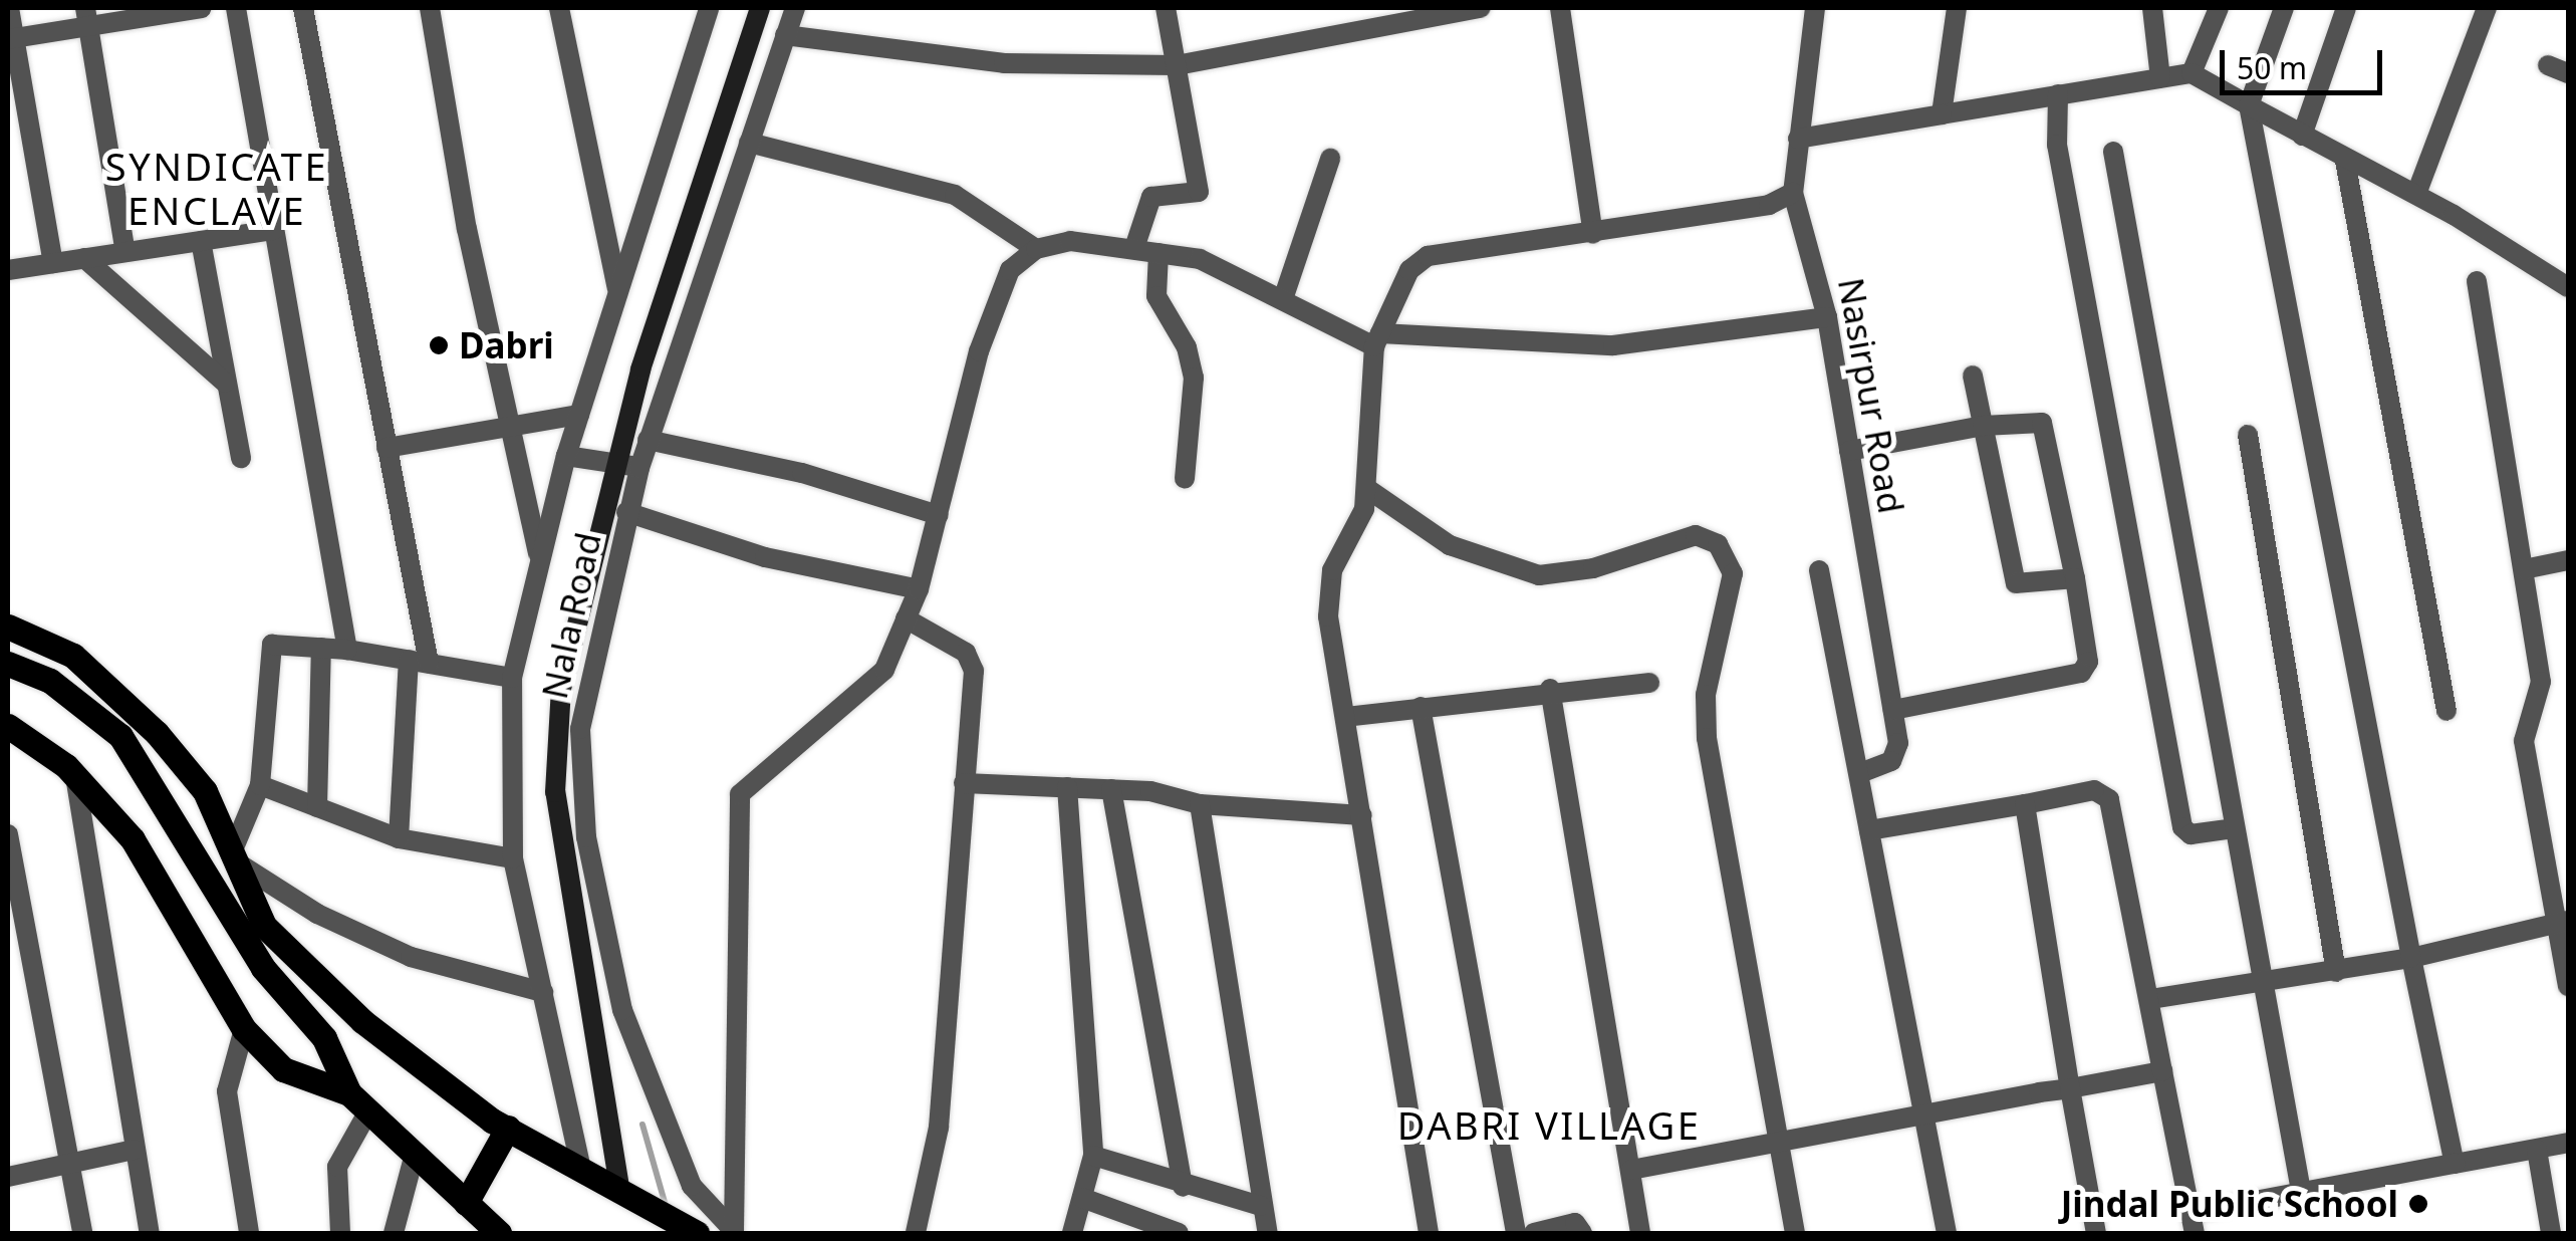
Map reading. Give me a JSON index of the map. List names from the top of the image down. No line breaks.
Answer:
{"streets":{"street":["Nasirpur Road","Nala Road"]},"districts":["SYNDICATE ENCLAVE","DABRI VILLAGE"],"places":["Dabri","Jindal Public School"],"scale_bar":"50 m"}
